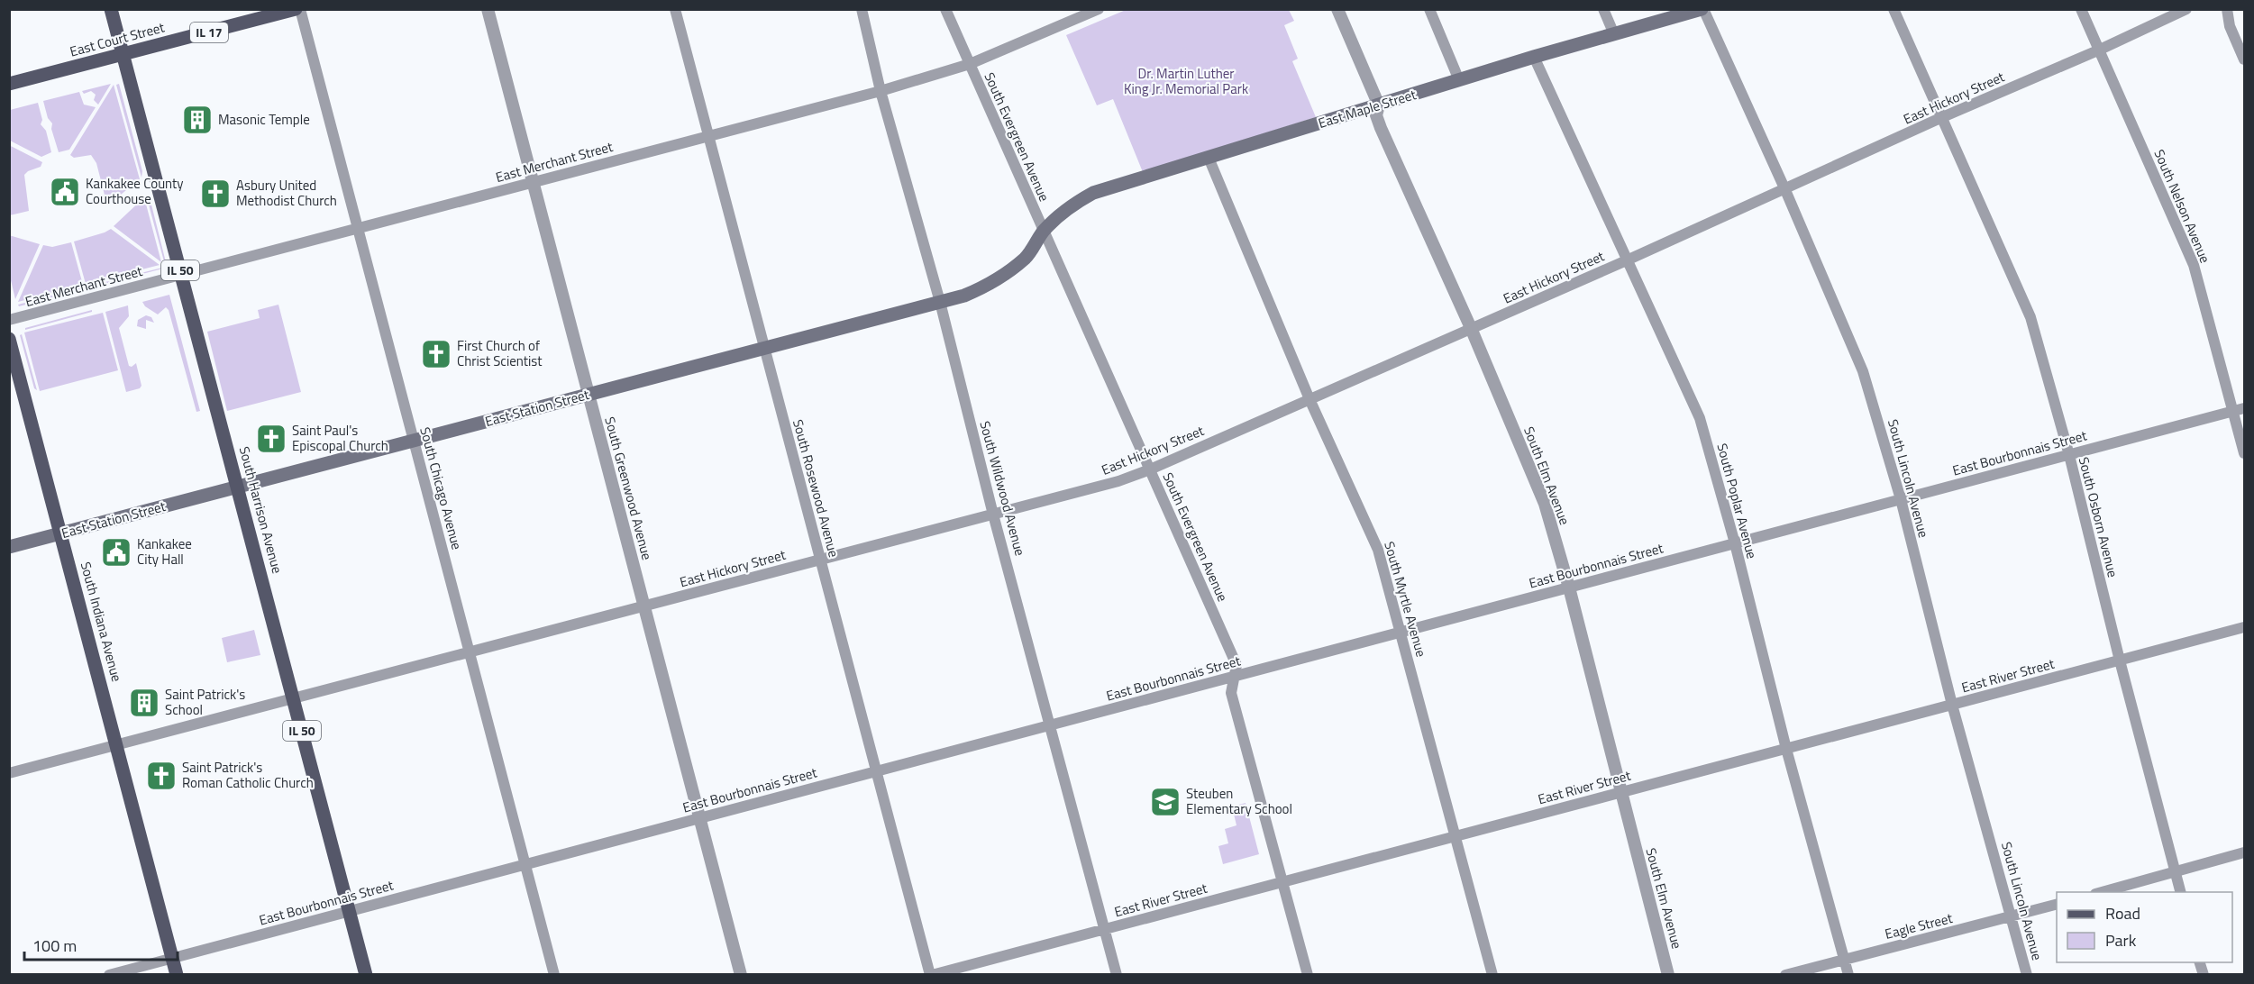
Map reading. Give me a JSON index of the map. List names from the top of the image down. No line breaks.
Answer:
{"streets":{"main road":["IL 17","East Court Street","East Maple Street","IL 50","East Station Street","South Harrison Avenue","South Indiana Avenue"],"street":["East Hickory Street","South Evergreen Avenue","East Merchant Street","South Nelson Avenue","East Bourbonnais Street","South Elm Avenue","South Lincoln Avenue","South Chicago Avenue","South Greenwood Avenue","South Rosewood Avenue","South Wildwood Avenue","South Poplar Avenue","South Osborn Avenue","South Myrtle Avenue","East River Street","Eagle Street"]},"crossings":[["East Court Street","IL 50"],["East Court Street","South Harrison Avenue"],["East Hickory Street","South Evergreen Avenue"],["East Hickory Street","South Nelson Avenue"],["East Hickory Street","South Elm Avenue"],["East Hickory Street","South Lincoln Avenue"],["East Hickory Street","South Chicago Avenue"],["East Hickory Street","South Greenwood Avenue"],["East Hickory Street","South Rosewood Avenue"],["East Hickory Street","South Wildwood Avenue"],["East Hickory Street","South Poplar Avenue"],["East Hickory Street","South Harrison Avenue"],["East Hickory Street","South Osborn Avenue"],["East Hickory Street","South Myrtle Avenue"],["East Hickory Street","South Indiana Avenue"],["East Maple Street","South Evergreen Avenue"],["East Maple Street","East Station Street"],["East Maple Street","South Elm Avenue"],["East Maple Street","South Lincoln Avenue"],["East Maple Street","South Poplar Avenue"],["East Maple Street","South Myrtle Avenue"],["South Evergreen Avenue","East Merchant Street"],["South Evergreen Avenue","East Station Street"],["South Evergreen Avenue","East Bourbonnais Street"],["South Evergreen Avenue","East River Street"],["East Merchant Street","South Chicago Avenue"],["East Merchant Street","South Greenwood Avenue"],["East Merchant Street","South Rosewood Avenue"],["East Merchant Street","South Wildwood Avenue"],["East Merchant Street","South Harrison Avenue"],["South Nelson Avenue","East Bourbonnais Street"],["IL 50","South Harrison Avenue"],["East Station Street","South Chicago Avenue"],["East Station Street","South Greenwood Avenue"],["East Station Street","South Rosewood Avenue"],["East Station Street","South Wildwood Avenue"],["East Station Street","South Harrison Avenue"],["East Station Street","South Indiana Avenue"],["East Bourbonnais Street","South Elm Avenue"],["East Bourbonnais Street","South Lincoln Avenue"],["East Bourbonnais Street","South Chicago Avenue"],["East Bourbonnais Street","South Greenwood Avenue"],["East Bourbonnais Street","South Rosewood Avenue"],["East Bourbonnais Street","South Wildwood Avenue"],["East Bourbonnais Street","South Poplar Avenue"],["East Bourbonnais Street","South Harrison Avenue"],["East Bourbonnais Street","South Osborn Avenue"],["East Bourbonnais Street","South Myrtle Avenue"],["East Bourbonnais Street","South Indiana Avenue"],["South Elm Avenue","East River Street"],["South Lincoln Avenue","East River Street"],["South Lincoln Avenue","Eagle Street"],["South Rosewood Avenue","East River Street"],["South Wildwood Avenue","East River Street"],["South Poplar Avenue","East River Street"],["South Poplar Avenue","Eagle Street"],["South Osborn Avenue","East River Street"],["South Myrtle Avenue","East River Street"]],"parks":["Dr. Martin Luther King Jr. Memorial Park"],"places":{"building":["Masonic Temple","Saint Patrick's School"],"public building":["Kankakee County Courthouse","Kankakee City Hall"],"church":["Asbury United Methodist Church","First Church of Christ Scientist","Saint Paul's Episcopal Church","Saint Patrick's Roman Catholic Church"],"school or university":["Steuben Elementary School"]},"legend":["Road","Park"],"scale_bar":"100 m"}
